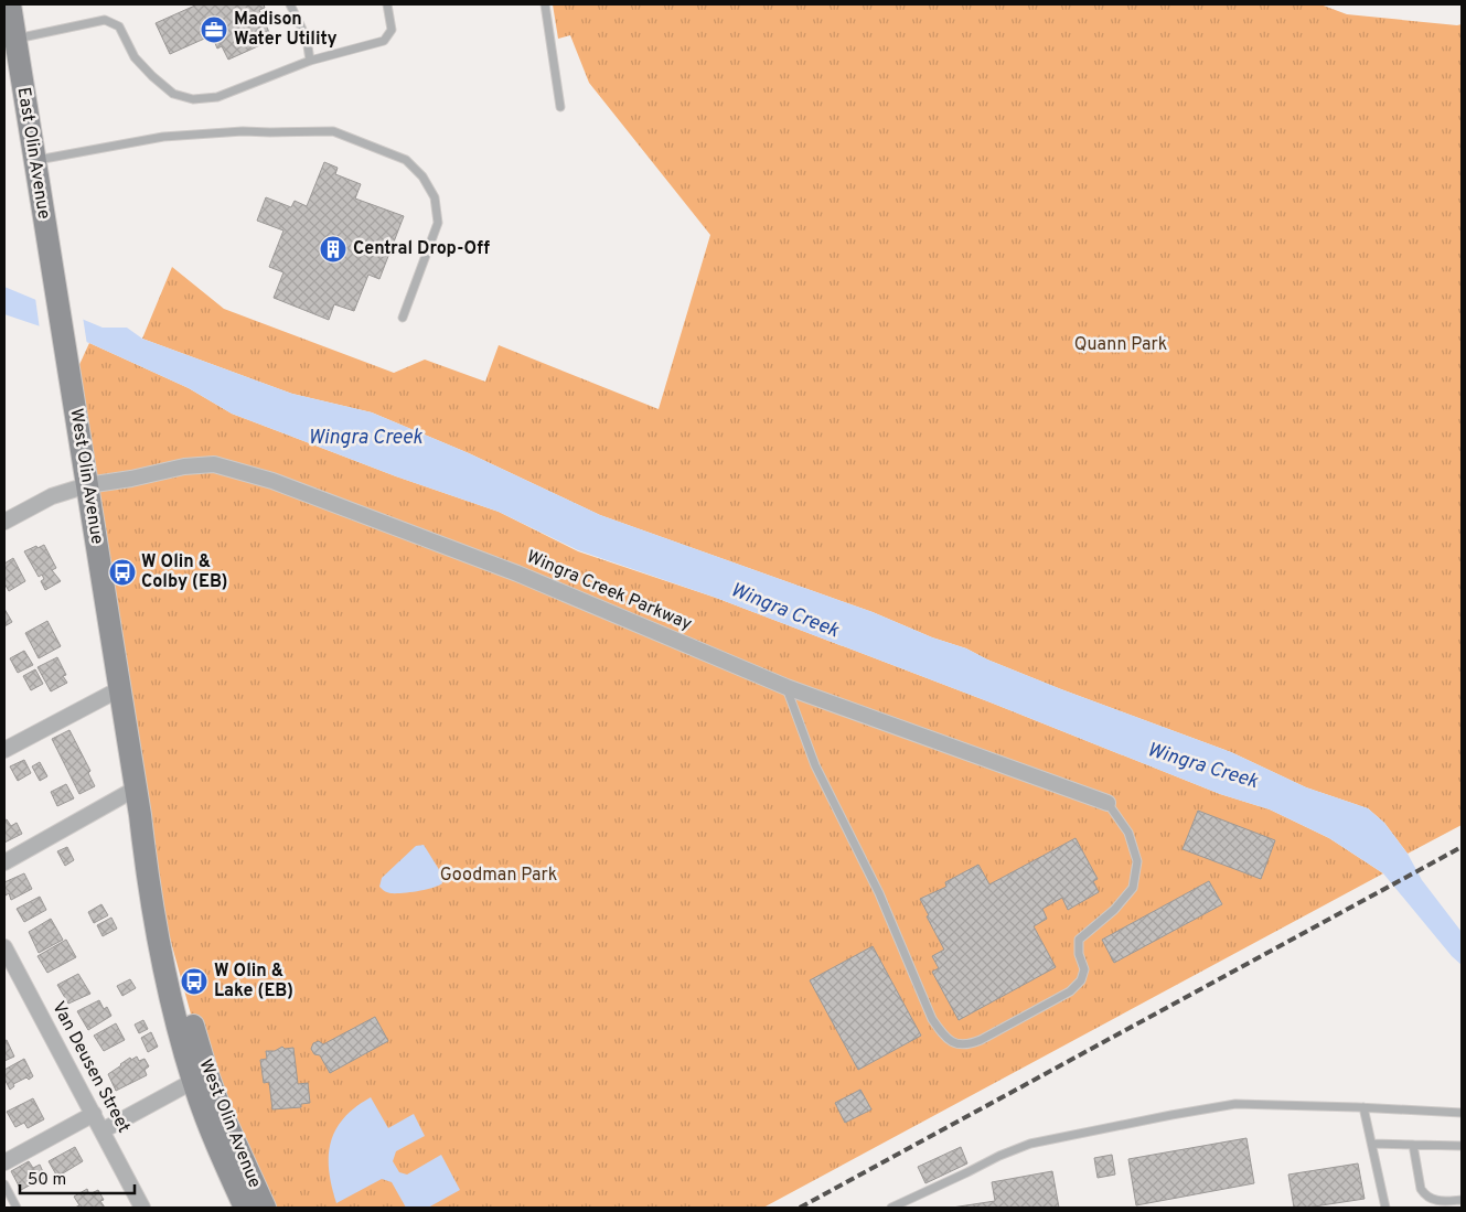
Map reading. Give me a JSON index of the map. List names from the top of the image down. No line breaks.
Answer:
{"streets":{"street":["East Olin Avenue","West Olin Avenue","Wingra Creek Parkway","Van Deusen Street"]},"crossings":[["East Olin Avenue","West Olin Avenue"],["West Olin Avenue","Wingra Creek Parkway"]],"water":["Wingra Creek"],"parks":["Quann Park","Goodman Park"],"places":{"office":["Madison Water Utility"],"building":["Central Drop-Off"],"bus stop":["W Olin & Colby (EB)","W Olin & Lake (EB)"]},"scale_bar":"50 m"}
